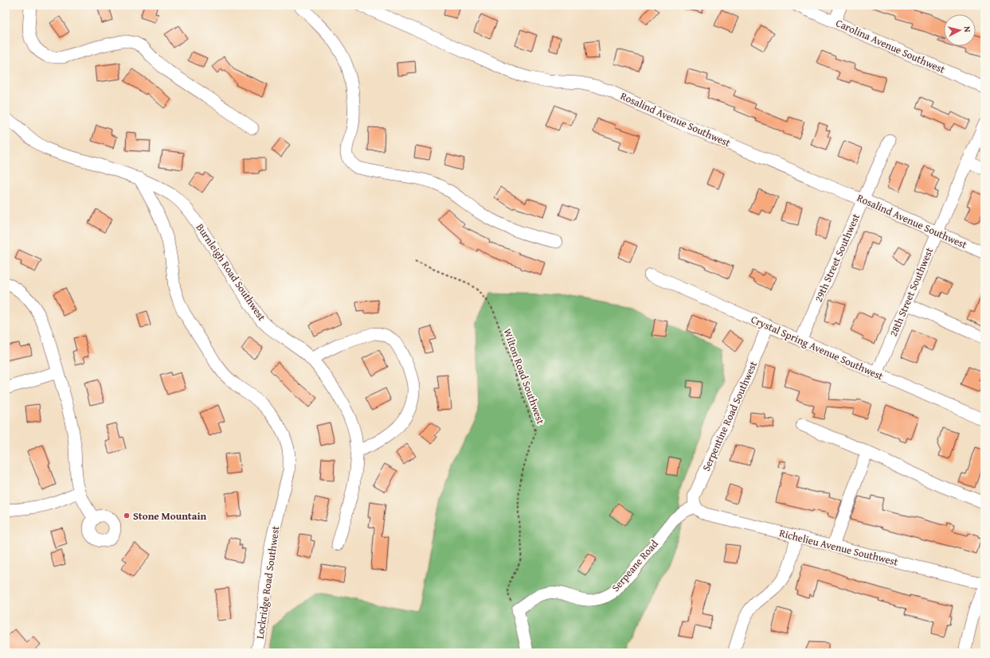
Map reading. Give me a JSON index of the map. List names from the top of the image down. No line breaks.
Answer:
{"streets":{"street":["Carolina Avenue Southwest","Rosalind Avenue Southwest","29th Street Southwest","Burnleigh Road Southwest","28th Street Southwest","Crystal Spring Avenue Southwest","Serpentine Road Southwest","Richelieu Avenue Southwest","Serpeane Road","Lockridge Road Southwest"],"path":["Wilton Road Southwest"]},"crossings":[["Rosalind Avenue Southwest","29th Street Southwest"],["Rosalind Avenue Southwest","28th Street Southwest"],["29th Street Southwest","Crystal Spring Avenue Southwest"],["Burnleigh Road Southwest","Lockridge Road Southwest"],["28th Street Southwest","Crystal Spring Avenue Southwest"],["Crystal Spring Avenue Southwest","Serpentine Road Southwest"],["Wilton Road Southwest","Serpeane Road"],["Serpentine Road Southwest","Richelieu Avenue Southwest"],["Serpentine Road Southwest","Serpeane Road"],["Richelieu Avenue Southwest","Serpeane Road"]],"places":["Stone Mountain"],"north":"right"}
